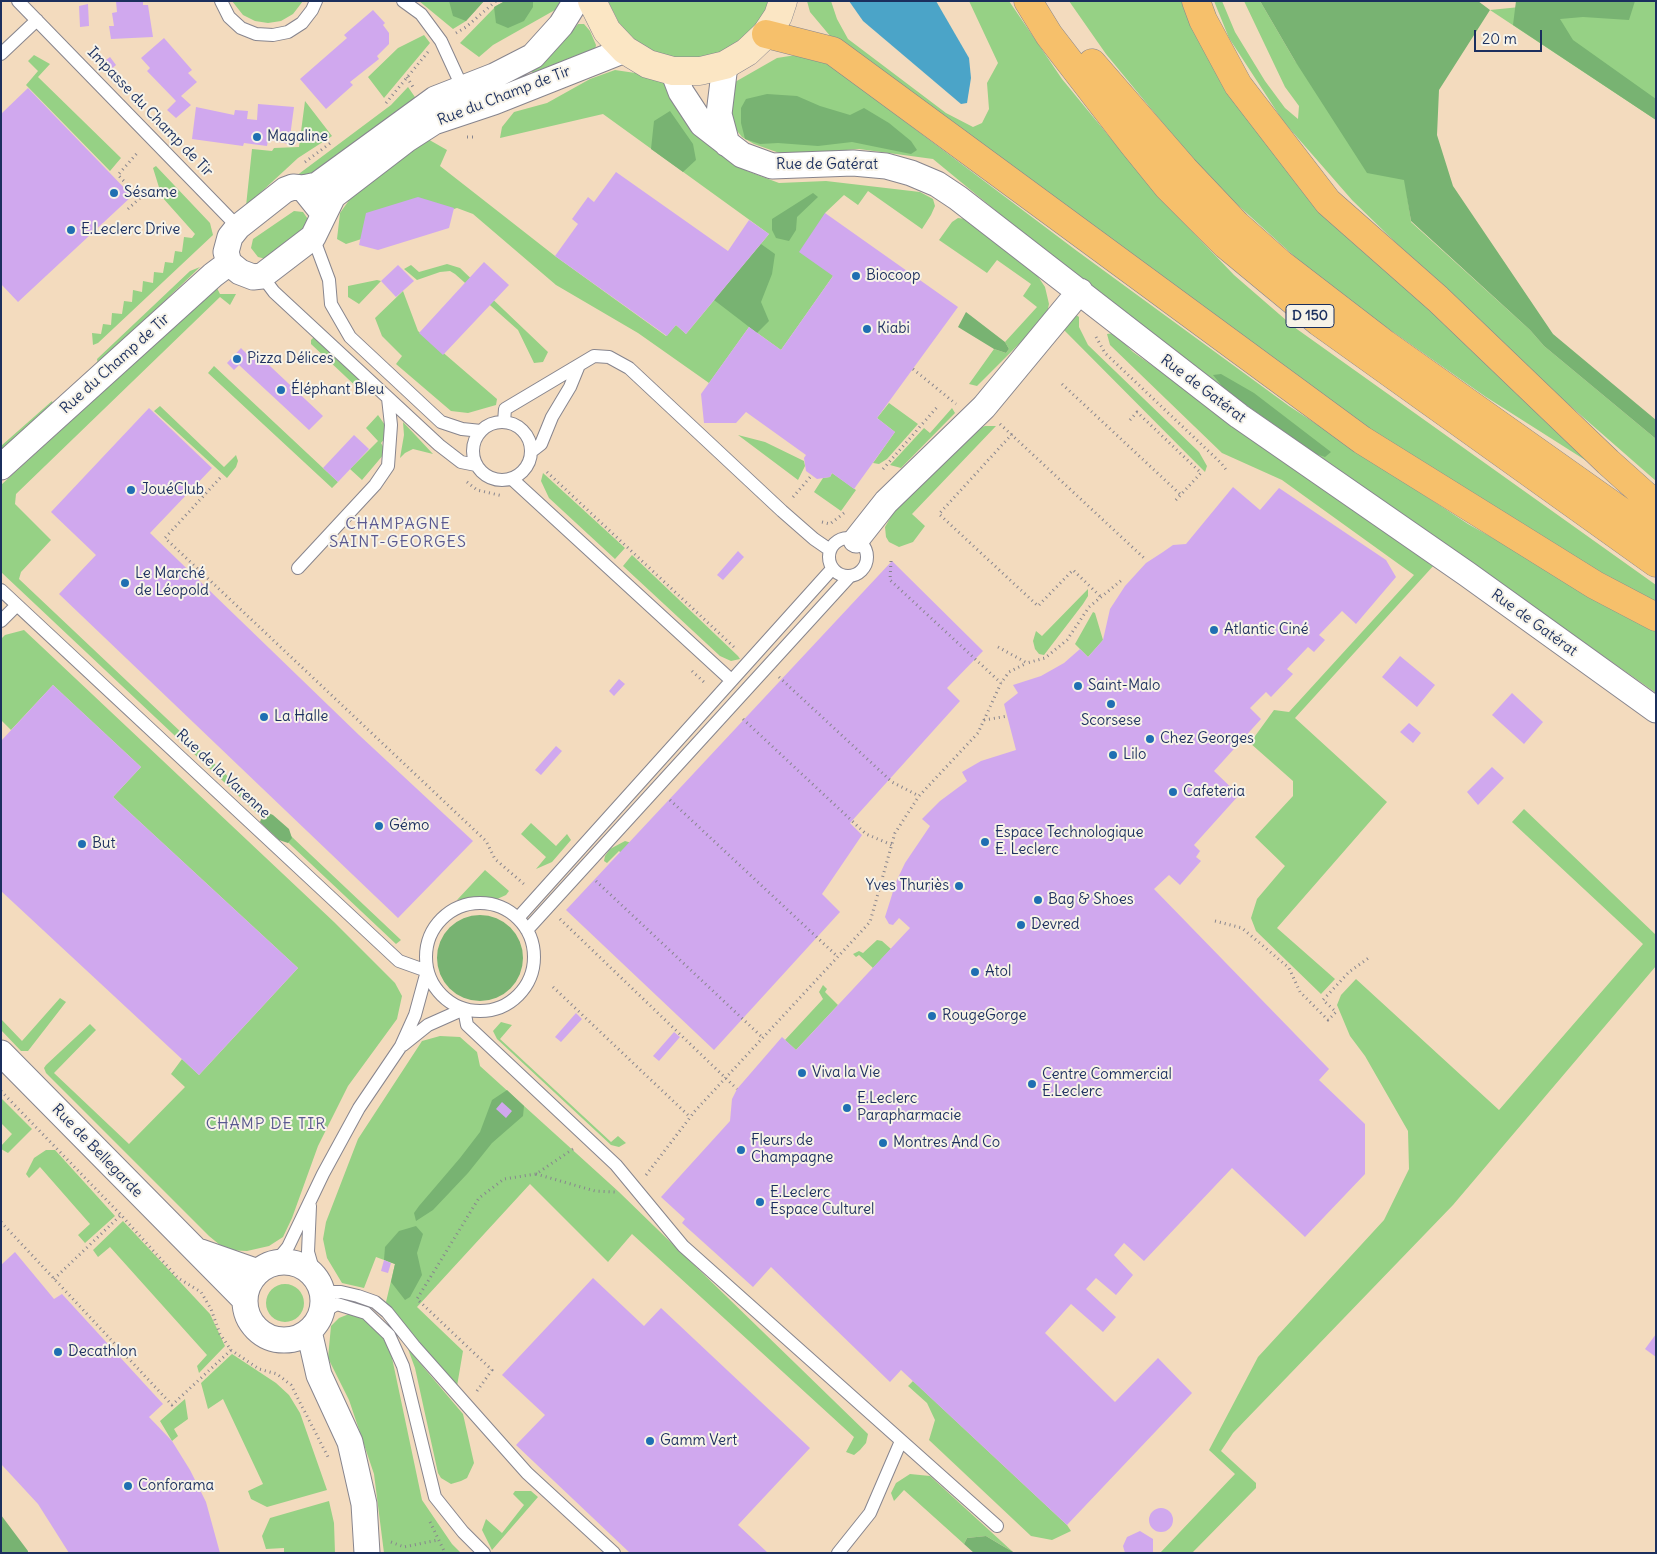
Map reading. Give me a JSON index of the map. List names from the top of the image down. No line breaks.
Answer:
{"streets":{"main road":["D 150"],"street":["Rue du Champ de Tir","Rue de Gatérat","Rue de Bellegarde"],"lane":["Impasse du Champ de Tir","Rue de la Varenne"]},"crossings":[["Rue du Champ de Tir","Impasse du Champ de Tir"]],"districts":["CHAMPAGNE SAINT-GEORGES","CHAMP DE TIR"],"places":["Magaline","Sésame","E.Leclerc Drive","Biocoop","Kiabi","Pizza Délices","Éléphant Bleu","JouéClub","Le Marché de Léopold","Atlantic Ciné","Saint-Malo","Scorsese","La Halle","Chez Georges","Lilo","Cafeteria","Gémo","Espace Technologique E. Leclerc","But","Yves Thuriès","Bag & Shoes","Devred","Atol","RougeGorge","Viva la Vie","Centre Commercial E.Leclerc","E.Leclerc Parapharmacie","Montres And Co","Fleurs de Champagne","E.Leclerc Espace Culturel","Decathlon","Gamm Vert","Conforama"],"scale_bar":"20 m"}
